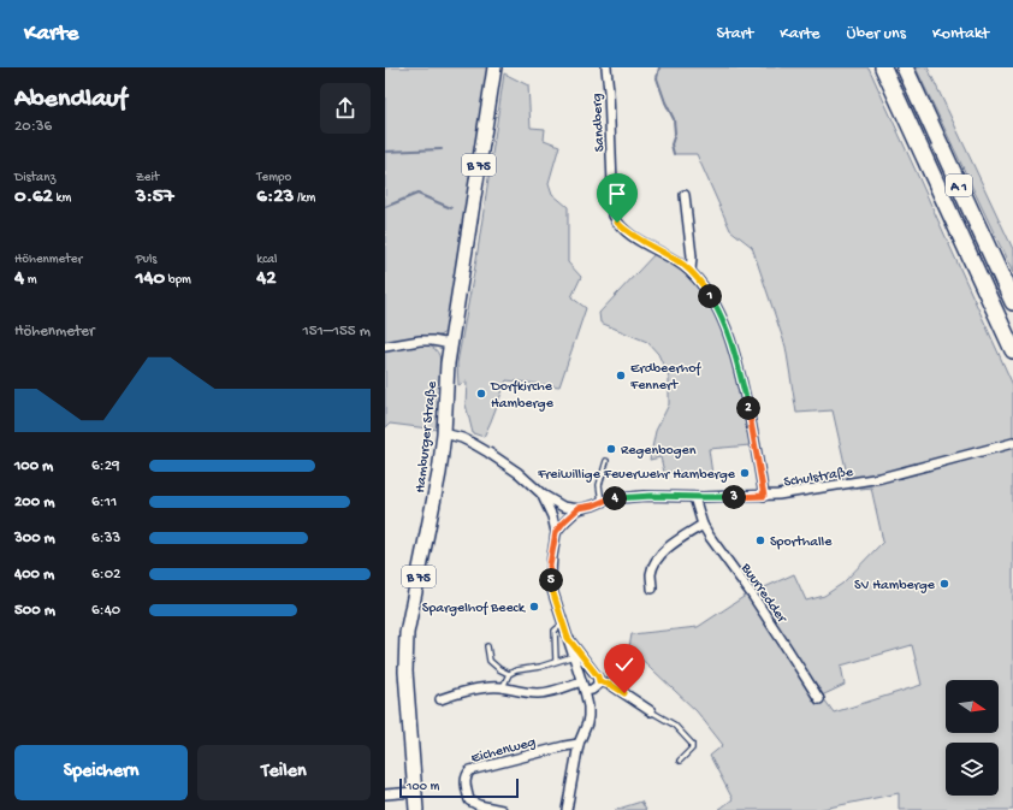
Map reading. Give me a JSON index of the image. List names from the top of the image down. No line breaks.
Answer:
{"streets":{"highway":["A 1"],"main road":["B 75","Hamburger Straße"],"street":["Sandberg","Schulstraße","Buurredder","Eichenweg"]},"crossings":[["Sandberg","Schulstraße"],["Hamburger Straße","Schulstraße"],["Schulstraße","Buurredder"]],"places":["Erdbeerhof Fennert","Dorfkirche Hamberge","Regenbogen","Freiwillige Feuerwehr Hamberge","Sporthalle","SV Hamberge","Spargelhof Beeck"],"scale_bar":"100 m","north":"right","page":{"header":"Karte","nav":["Start","Karte","Über uns","Kontakt"],"heading":["Abendlauf","20:36"],"stats":[["Distanz","0.62 km"],["Zeit","3:57"],["Tempo","6:23 /km"],["Höhenmeter","4 m"],["Puls","140 bpm"],["kcal","42"]],"pins":["1","2","3","4","5"],"chart":["Höhenmeter","151–155 m"],"list":[{"name":"100 m","note":"6:29"},{"name":"200 m","note":"6:11"},{"name":"300 m","note":"6:33"},{"name":"400 m","note":"6:02"},{"name":"500 m","note":"6:40"}],"buttons":["Speichern","Teilen"],"scale":"100 m"}}
